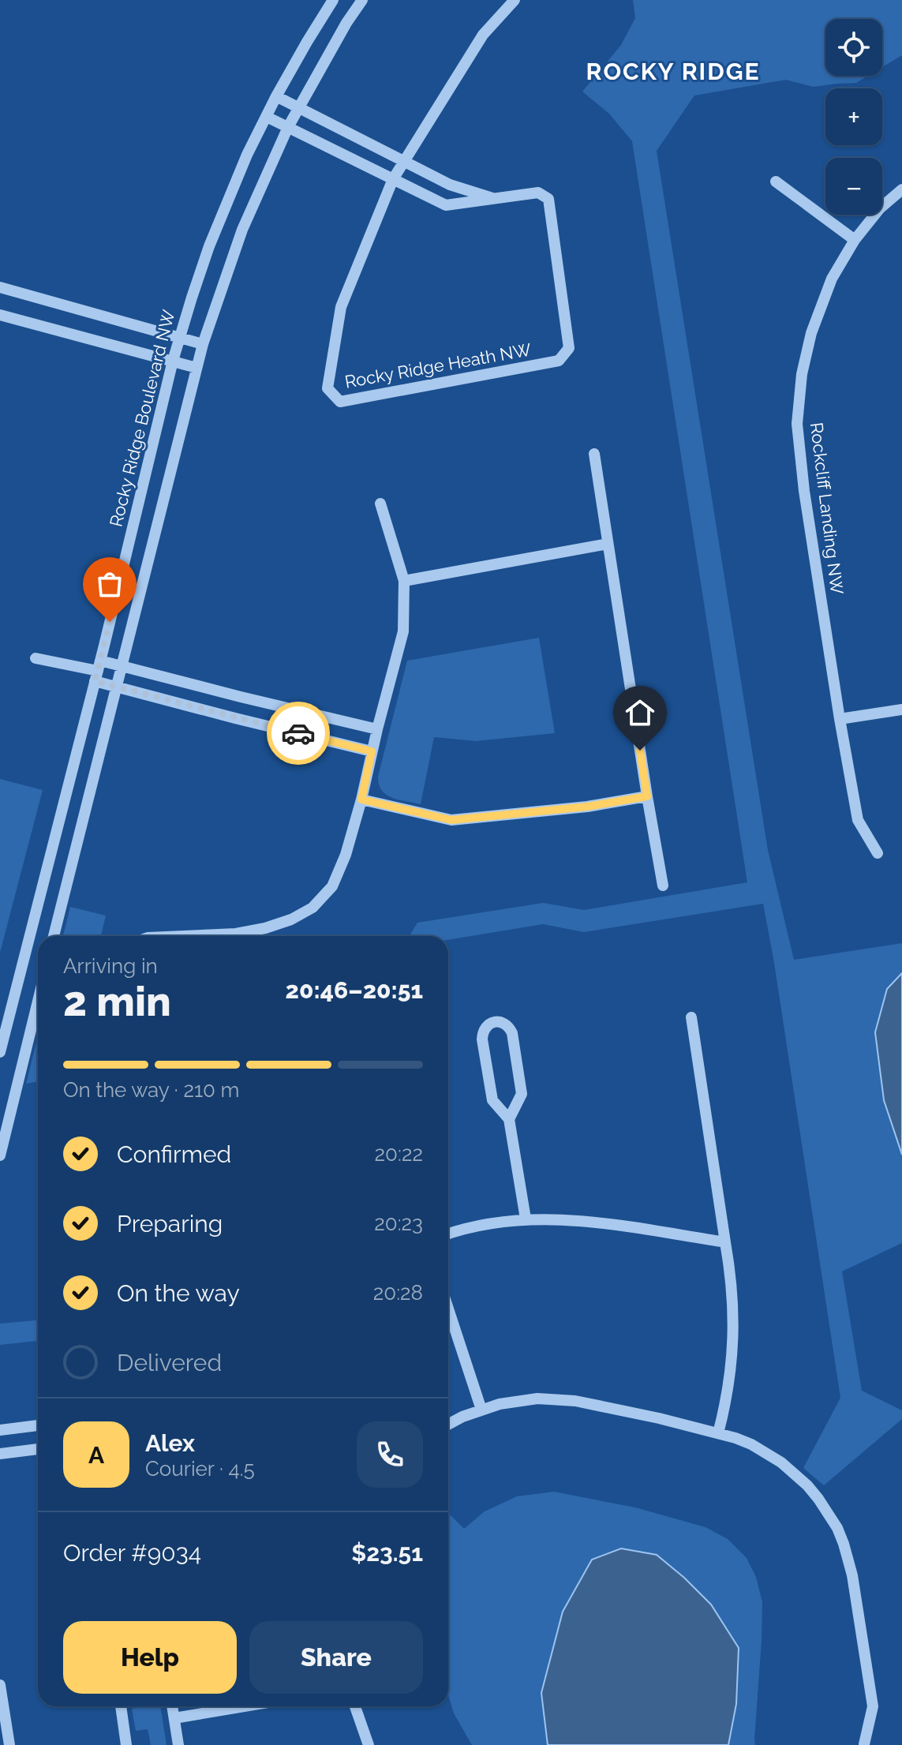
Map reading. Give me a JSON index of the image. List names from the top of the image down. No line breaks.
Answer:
{"streets":{"street":["Rocky Ridge Heath NW","Rocky Ridge Boulevard NW","Rockcliff Landing NW"]},"crossings":[["Rocky Ridge Heath NW","Rocky Ridge Boulevard NW"]],"districts":["ROCKY RIDGE"],"page":{"map_buttons":["+","−"],"heading":["2 min","Arriving in","20:46–20:51"],"panel":["Alex","Courier · 4.5","Order #9034","$23.51"],"bar":"On the way · 210 m","list":[["Confirmed","20:22"],["Preparing","20:23"],["On the way","20:28"],"Delivered"],"round":"A","buttons":["Help","Share"]}}
